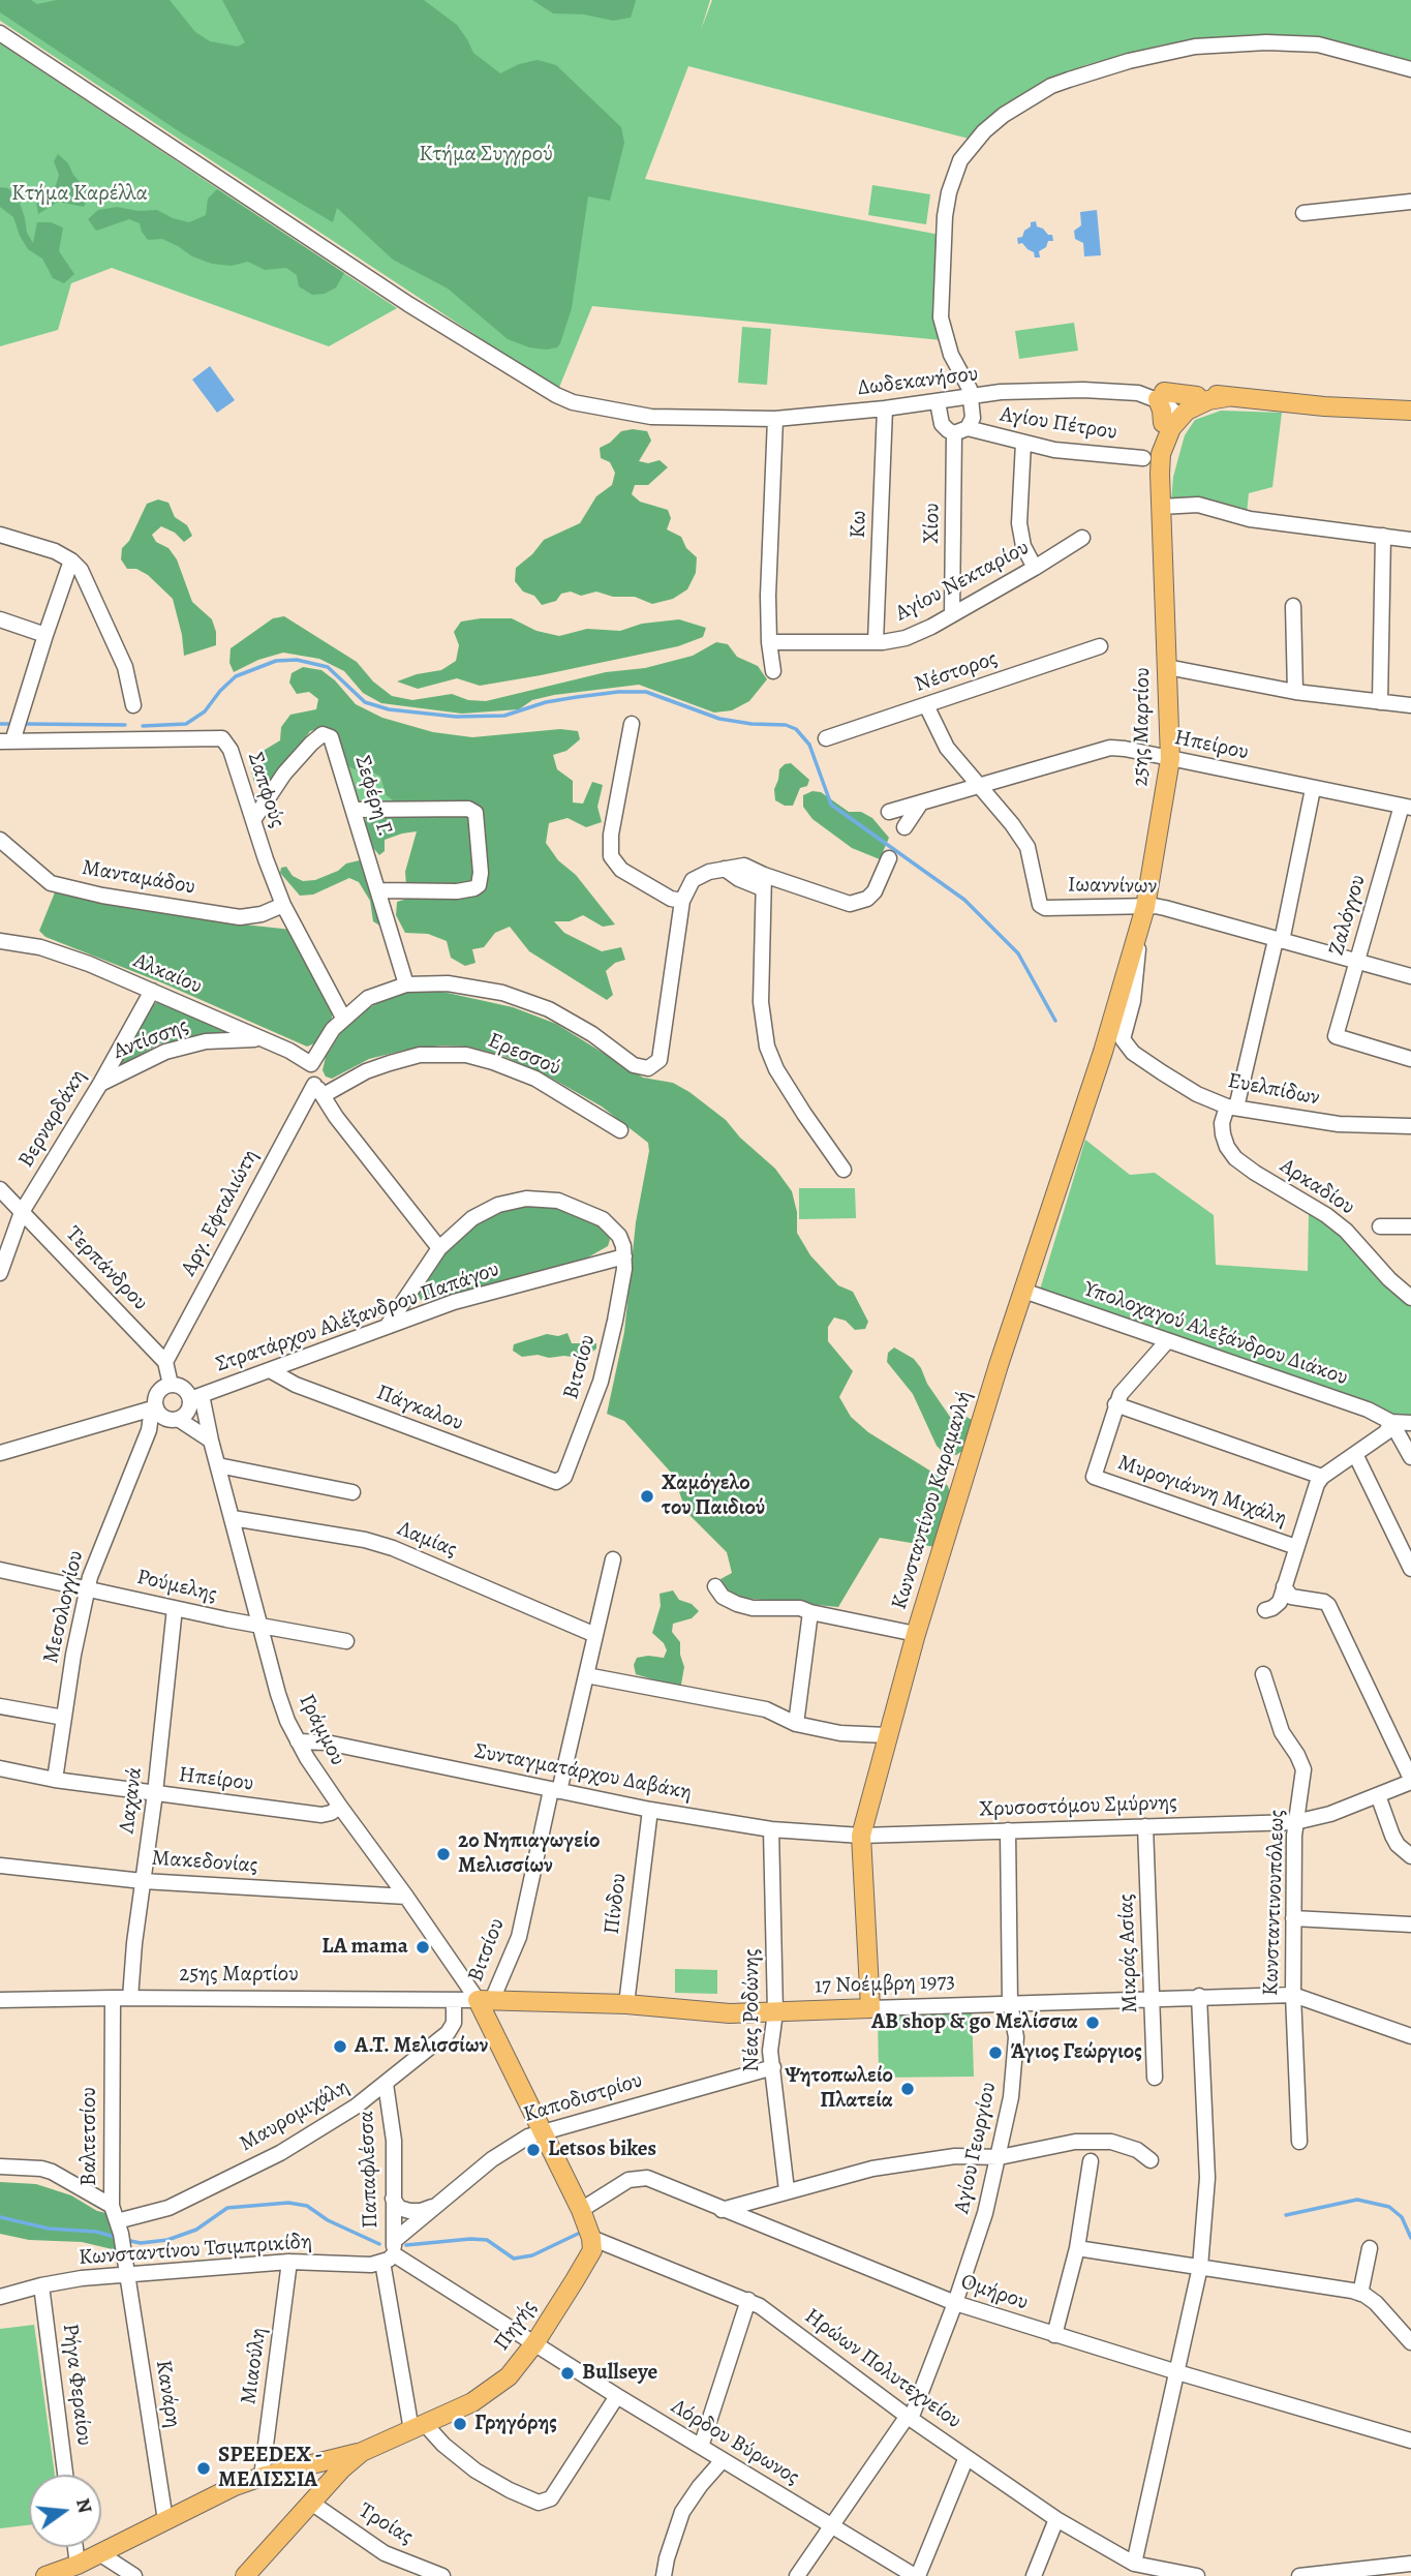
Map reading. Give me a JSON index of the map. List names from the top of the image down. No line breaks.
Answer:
{"streets":{"main road":["25ης Μαρτίου","Κωνσταντίνου Καραμανλή","17 Νοέμβρη 1973","Πηγής"],"street":["Δωδεκανήσου","Αγίου Πέτρου","Χίου","Κω","Αγίου Νεκταρίου","Νέστορος","Ηπείρου","Σαπφούς","Σεφέρη Γ.","Μανταμάδου","Ιωαννίνων","Ζαλόγγου","Αλκαίου","Αντίσσης","Ερεσσού","Ευελπίδων","Βερναρδάκη","Αρκαδίου","Αργ. Εφταλιώτη","Τερπάνδρου","Στρατάρχου Αλέξανδρου Παπάγου","Υπολοχαγού Αλεξάνδρου Διάκου","Βιτσίου","Πάγκαλου","Μυρογιάννη Μιχάλη","Λαμίας","Ρούμελης","Μεσολογγίου","Γράμμου","Συνταγματάρχου Δαβάκη","Λαχανά","Χρυσοστόμου Σμύρνης","Μακεδονίας","Κωνσταντινουπόλεως","Πίνδου","Μικράς Ασίας","Νέας Ροδώνης","Καποδιστρίου","Μαυρομιχάλη","Βαλτετσίου","Αγίου Γεωργίου","Παπαφλέσσα","Κωνσταντίνου Τσιμπρικίδη","Ομήρου","Μιαούλη","Ηρώων Πολυτεχνείου","Ρήγα Φεραίου","Κανάρη","Λόρδου Βύρωνος","Τροίας"]},"crossings":[["Δωδεκανήσου","Χίου"],["Δωδεκανήσου","Κω"],["Δωδεκανήσου","25ης Μαρτίου"],["Αγίου Πέτρου","Χίου"],["Χίου","Αγίου Νεκταρίου"],["Κω","Αγίου Νεκταρίου"],["Νέστορος","Ιωαννίνων"],["25ης Μαρτίου","Ηπείρου"],["25ης Μαρτίου","Ιωαννίνων"],["25ης Μαρτίου","Ευελπίδων"],["25ης Μαρτίου","Βιτσίου"],["25ης Μαρτίου","Κωνσταντίνου Καραμανλή"],["25ης Μαρτίου","Γράμμου"],["25ης Μαρτίου","Λαχανά"],["25ης Μαρτίου","17 Νοέμβρη 1973"],["25ης Μαρτίου","Μαυρομιχάλη"],["25ης Μαρτίου","Βαλτετσίου"],["Ηπείρου","Ιωαννίνων"],["Ηπείρου","Ζαλόγγου"],["Ηπείρου","Αρκαδίου"],["Ηπείρου","Μεσολογγίου"],["Ηπείρου","Γράμμου"],["Ηπείρου","Λαχανά"],["Σαπφούς","Σεφέρη Γ."],["Σαπφούς","Μανταμάδου"],["Ιωαννίνων","Ζαλόγγου"],["Ιωαννίνων","Αρκαδίου"],["Αλκαίου","Αντίσσης"],["Αλκαίου","Βερναρδάκη"],["Αντίσσης","Βερναρδάκη"],["Ερεσσού","Αργ. Εφταλιώτη"],["Ευελπίδων","Αρκαδίου"],["Βερναρδάκη","Τερπάνδρου"],["Αργ. Εφταλιώτη","Τερπάνδρου"],["Στρατάρχου Αλέξανδρου Παπάγου","Βιτσίου"],["Στρατάρχου Αλέξανδρου Παπάγου","Πάγκαλου"],["Στρατάρχου Αλέξανδρου Παπάγου","Μεσολογγίου"],["Στρατάρχου Αλέξανδρου Παπάγου","Γράμμου"],["Υπολοχαγού Αλεξάνδρου Διάκου","Κωνσταντίνου Καραμανλή"],["Βιτσίου","Πάγκαλου"],["Βιτσίου","Λαμίας"],["Βιτσίου","Γράμμου"],["Βιτσίου","Συνταγματάρχου Δαβάκη"],["Βιτσίου","17 Νοέμβρη 1973"],["Κωνσταντίνου Καραμανλή","Συνταγματάρχου Δαβάκη"],["Κωνσταντίνου Καραμανλή","Χρυσοστόμου Σμύρνης"],["Κωνσταντίνου Καραμανλή","17 Νοέμβρη 1973"],["Λαμίας","Γράμμου"],["Ρούμελης","Μεσολογγίου"],["Ρούμελης","Γράμμου"],["Ρούμελης","Λαχανά"],["Μεσολογγίου","Γράμμου"],["Γράμμου","Συνταγματάρχου Δαβάκη"],["Γράμμου","Μακεδονίας"],["Γράμμου","17 Νοέμβρη 1973"],["Συνταγματάρχου Δαβάκη","Χρυσοστόμου Σμύρνης"],["Συνταγματάρχου Δαβάκη","Πίνδου"],["Συνταγματάρχου Δαβάκη","Νέας Ροδώνης"],["Λαχανά","Μακεδονίας"],["Χρυσοστόμου Σμύρνης","Κωνσταντινουπόλεως"],["Χρυσοστόμου Σμύρνης","Μικράς Ασίας"],["Χρυσοστόμου Σμύρνης","Αγίου Γεωργίου"],["Κωνσταντινουπόλεως","17 Νοέμβρη 1973"],["Πίνδου","17 Νοέμβρη 1973"],["Μικράς Ασίας","17 Νοέμβρη 1973"],["17 Νοέμβρη 1973","Νέας Ροδώνης"],["17 Νοέμβρη 1973","Αγίου Γεωργίου"],["Νέας Ροδώνης","Καποδιστρίου"],["Καποδιστρίου","Παπαφλέσσα"],["Καποδιστρίου","Κωνσταντίνου Τσιμπρικίδη"],["Καποδιστρίου","Λόρδου Βύρωνος"],["Μαυρομιχάλη","Βαλτετσίου"],["Μαυρομιχάλη","Παπαφλέσσα"],["Βαλτετσίου","Κωνσταντίνου Τσιμπρικίδη"],["Βαλτετσίου","Κανάρη"],["Αγίου Γεωργίου","Ομήρου"],["Αγίου Γεωργίου","Ηρώων Πολυτεχνείου"],["Αγίου Γεωργίου","Λόρδου Βύρωνος"],["Παπαφλέσσα","Κωνσταντίνου Τσιμπρικίδη"],["Παπαφλέσσα","Πηγής"],["Παπαφλέσσα","Λόρδου Βύρωνος"],["Κωνσταντίνου Τσιμπρικίδη","Μιαούλη"],["Κωνσταντίνου Τσιμπρικίδη","Ρήγα Φεραίου"],["Κωνσταντίνου Τσιμπρικίδη","Κανάρη"],["Κωνσταντίνου Τσιμπρικίδη","Λόρδου Βύρωνος"],["Πηγής","Ηρώων Πολυτεχνείου"],["Πηγής","Λόρδου Βύρωνος"],["Πηγής","Τροίας"]],"parks":["Κτήμα Συγγρού","Κτήμα Καρέλλα"],"places":["Χαμόγελο του Παιδιού","2ο Νηπιαγωγείο Μελισσίων","LA mama","AB shop & go Μελίσσια","Α.Τ. Μελισσίων","Άγιος Γεώργιος","Ψητοπωλείο Πλατεία","Letsos bikes","Bullseye","Γρηγόρης","SPEEDEX - ΜΕΛΙΣΣΙΑ"],"north":"right"}
